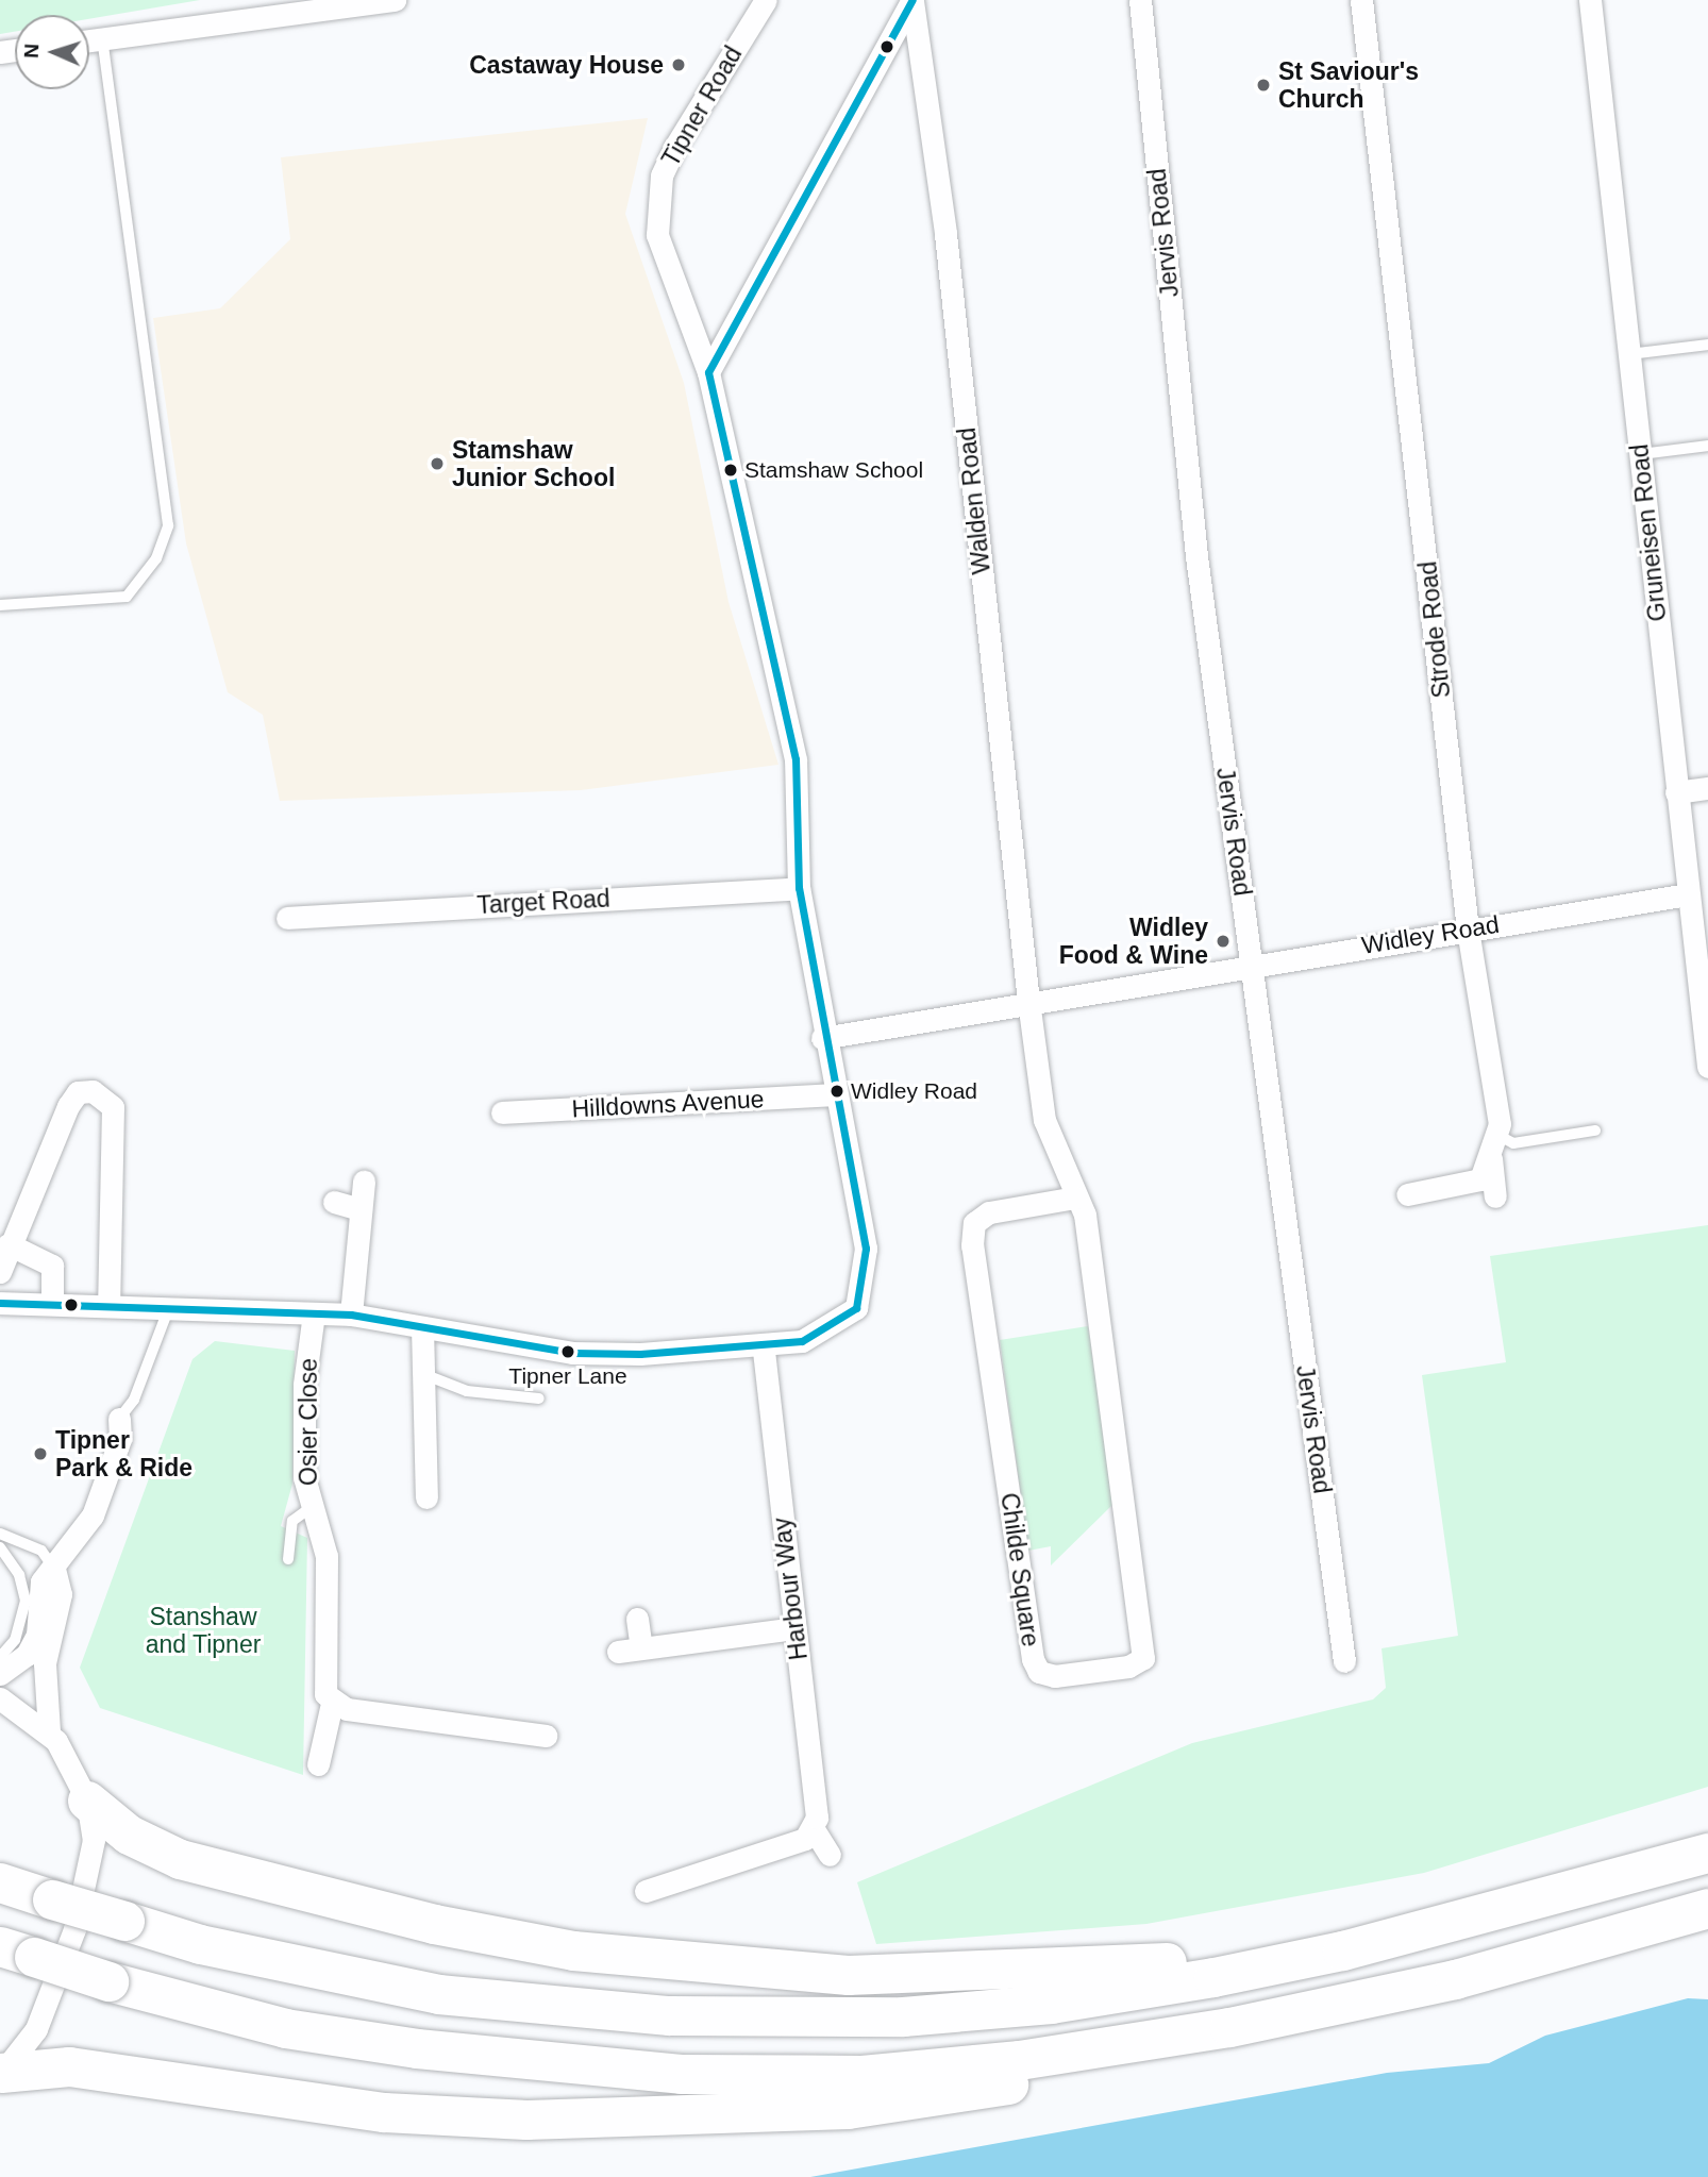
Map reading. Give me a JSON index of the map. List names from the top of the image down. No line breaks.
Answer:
{"streets":{"street":["Tipner Road","Jervis Road","Walden Road","Gruneisen Road","Strode Road","Target Road","Widley Road","Hilldowns Avenue","Osier Close","Childe Square","Harbour Way"]},"crossings":[["Tipner Road","Target Road"],["Tipner Road","Widley Road"],["Tipner Road","Hilldowns Avenue"],["Tipner Road","Harbour Way"],["Jervis Road","Widley Road"],["Walden Road","Widley Road"],["Walden Road","Childe Square"],["Gruneisen Road","Widley Road"],["Strode Road","Widley Road"],["Widley Road","Childe Square"]],"parks":["Stanshaw and Tipner"],"places":["Castaway House","St Saviour's Church","Stamshaw Junior School","Stamshaw School","Widley Food & Wine","Widley Road","Tipner Lane","Tipner Park & Ride"],"north":"left"}
